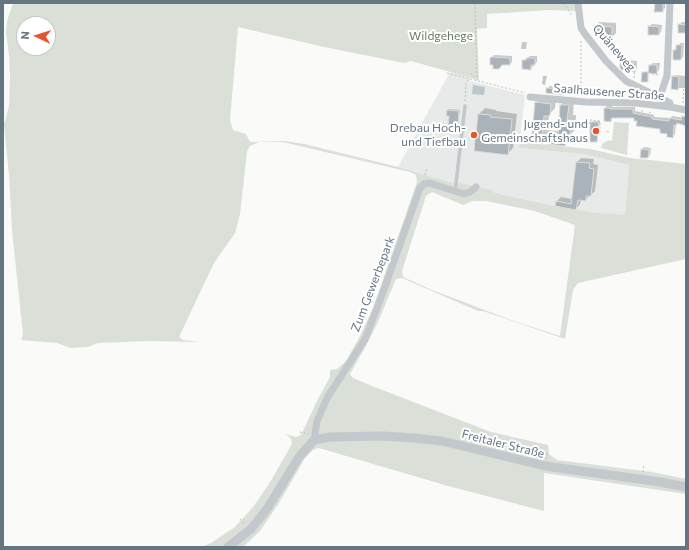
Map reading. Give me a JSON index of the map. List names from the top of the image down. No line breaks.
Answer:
{"streets":{"street":["Quäneweg","Saalhausener Straße","Zum Gewerbepark","Freitaler Straße"]},"crossings":[["Quäneweg","Saalhausener Straße"],["Zum Gewerbepark","Freitaler Straße"]],"parks":["Wildgehege"],"places":["Jugend- und Gemeinschaftshaus","Drebau Hoch- und Tiefbau"],"north":"left"}
